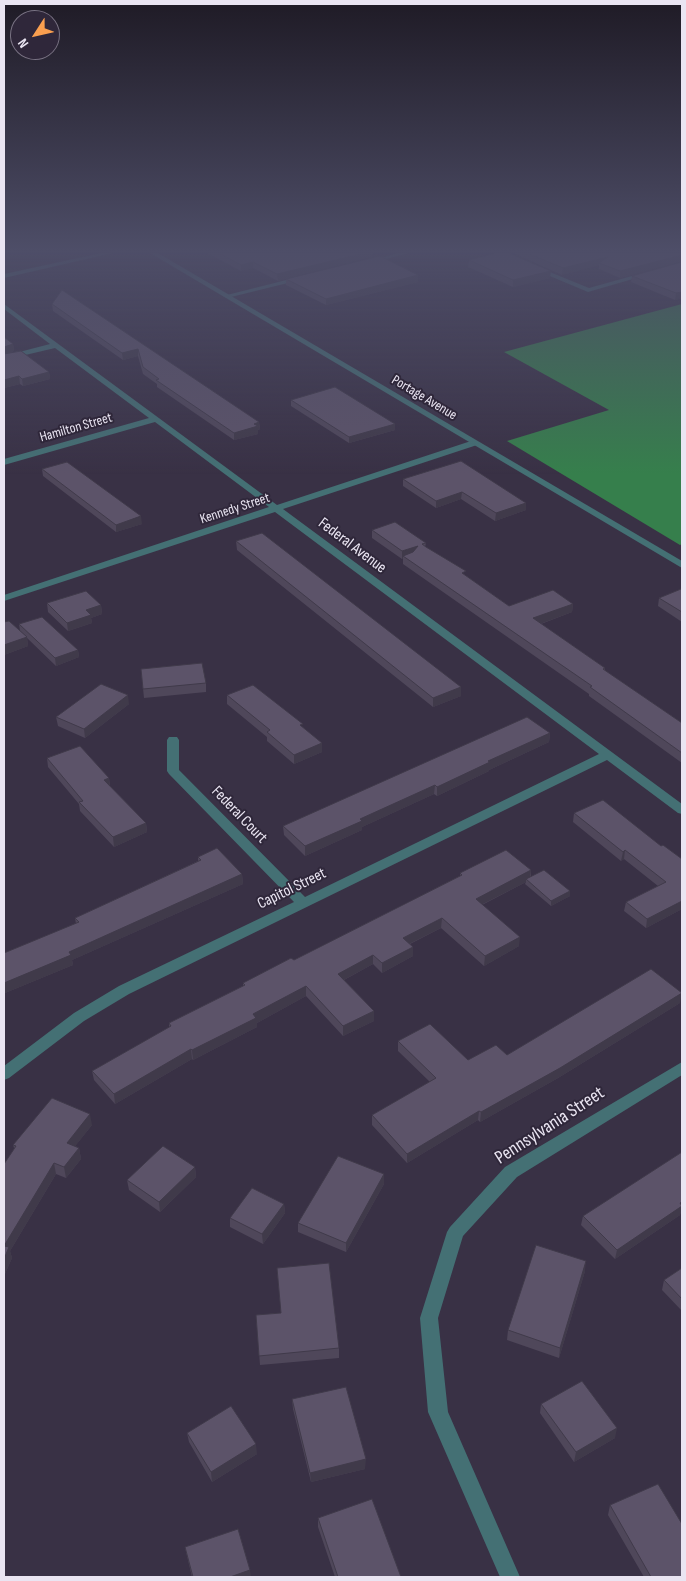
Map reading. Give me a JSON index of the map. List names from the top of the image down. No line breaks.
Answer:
{"streets":{"street":["Portage Avenue","Hamilton Street","Kennedy Street","Federal Avenue","Federal Court","Capitol Street","Pennsylvania Street"]},"crossings":[["Portage Avenue","Kennedy Street"],["Hamilton Street","Federal Avenue"],["Kennedy Street","Federal Avenue"],["Federal Avenue","Capitol Street"],["Federal Court","Capitol Street"]],"north":"bottom left"}
